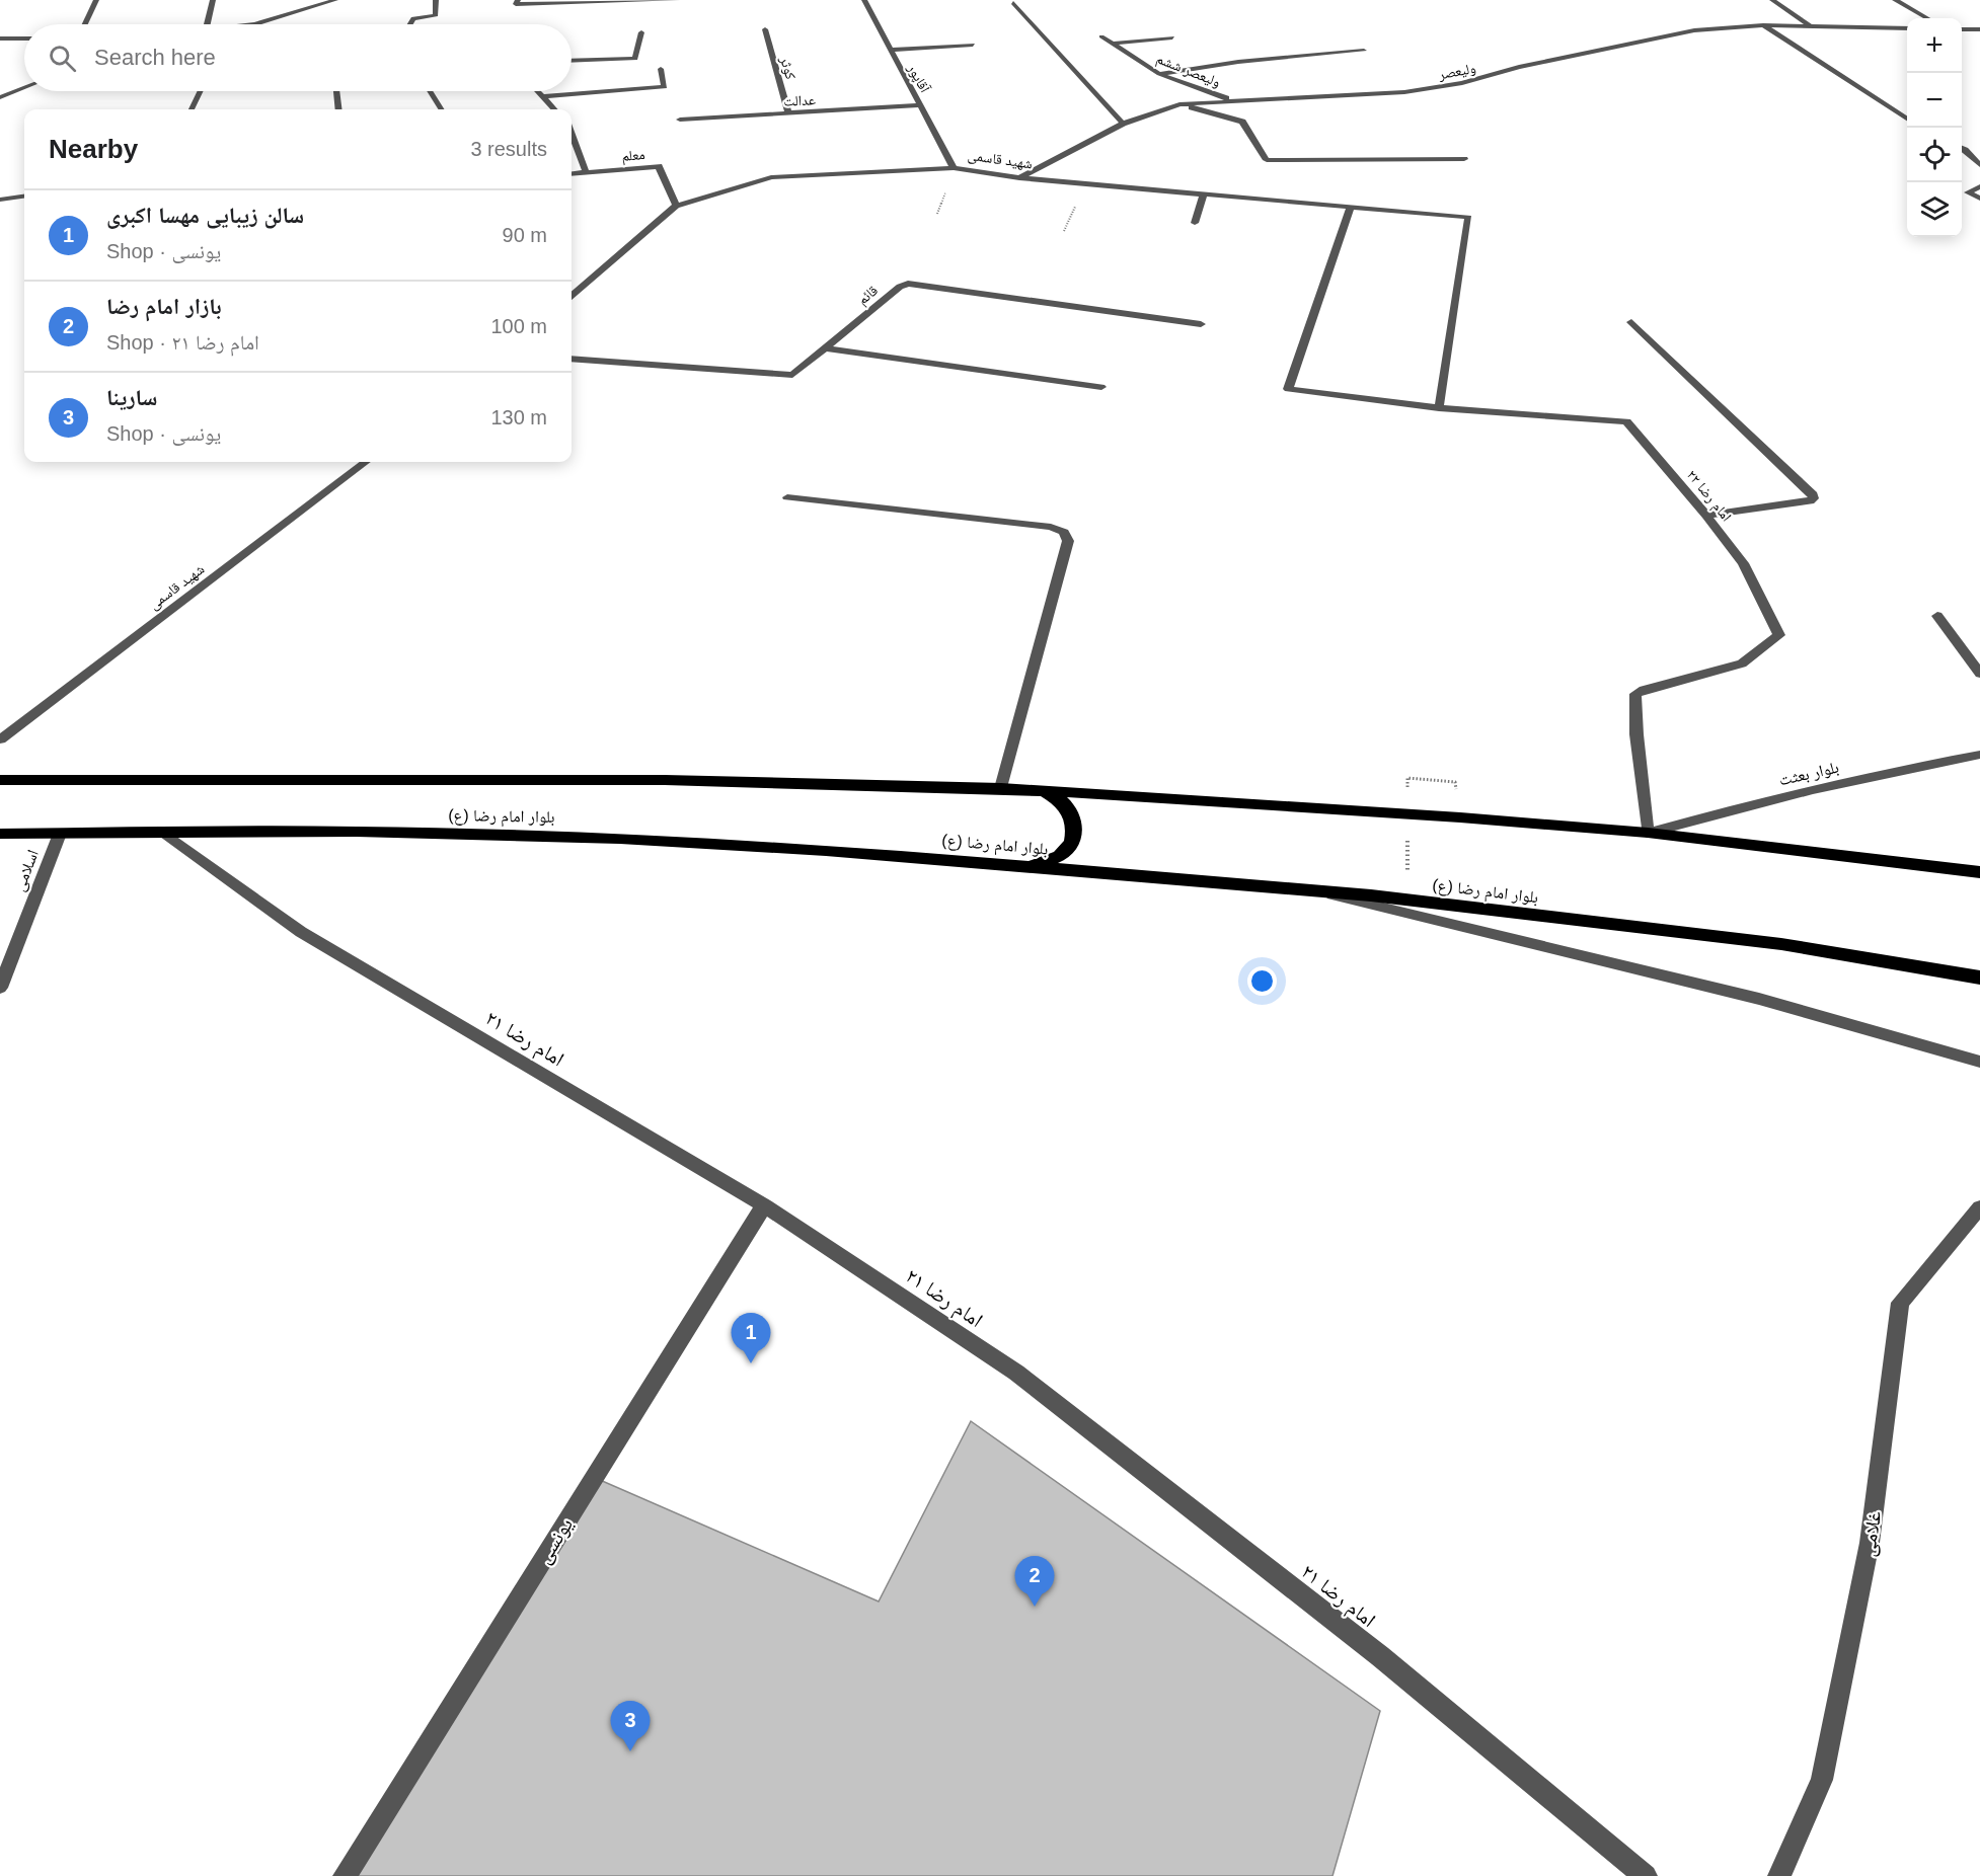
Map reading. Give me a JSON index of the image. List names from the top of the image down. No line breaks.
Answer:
{"streets":{"highway":["بلوار امام رضا (ع)"],"street":["کوثر","ولیعصر ششم","ولیعصر","آقاپور","عدالت","معلم","شهید قاسمی","قائم","امام رضا ۲۲","بلوار بعثت","اسلامی","امام رضا ۲۱","غلامی","یونسی"]},"crossings":[["کوثر","عدالت"],["ولیعصر ششم","ولیعصر"],["ولیعصر","شهید قاسمی"],["آقاپور","عدالت"],["آقاپور","شهید قاسمی"],["معلم","شهید قاسمی"],["شهید قاسمی","امام رضا ۲۲"],["امام رضا ۲۲","بلوار بعثت"],["بلوار امام رضا (ع)","اسلامی"],["بلوار امام رضا (ع)","امام رضا ۲۱"],["امام رضا ۲۱","یونسی"]],"page":{"map_buttons":["+","−"],"search":"Search here","heading":["Nearby","3 results"],"list":[{"mark":"1","name":"سالن زیبایی مهسا اکبری","note":"Shop · یونسی","value":"90 m"},{"mark":"2","name":"بازار امام رضا","note":"Shop · امام رضا ۲۱","value":"100 m"},{"mark":"3","name":"سارینا","note":"Shop · یونسی","value":"130 m"}],"pins":["1","2","3"]}}
